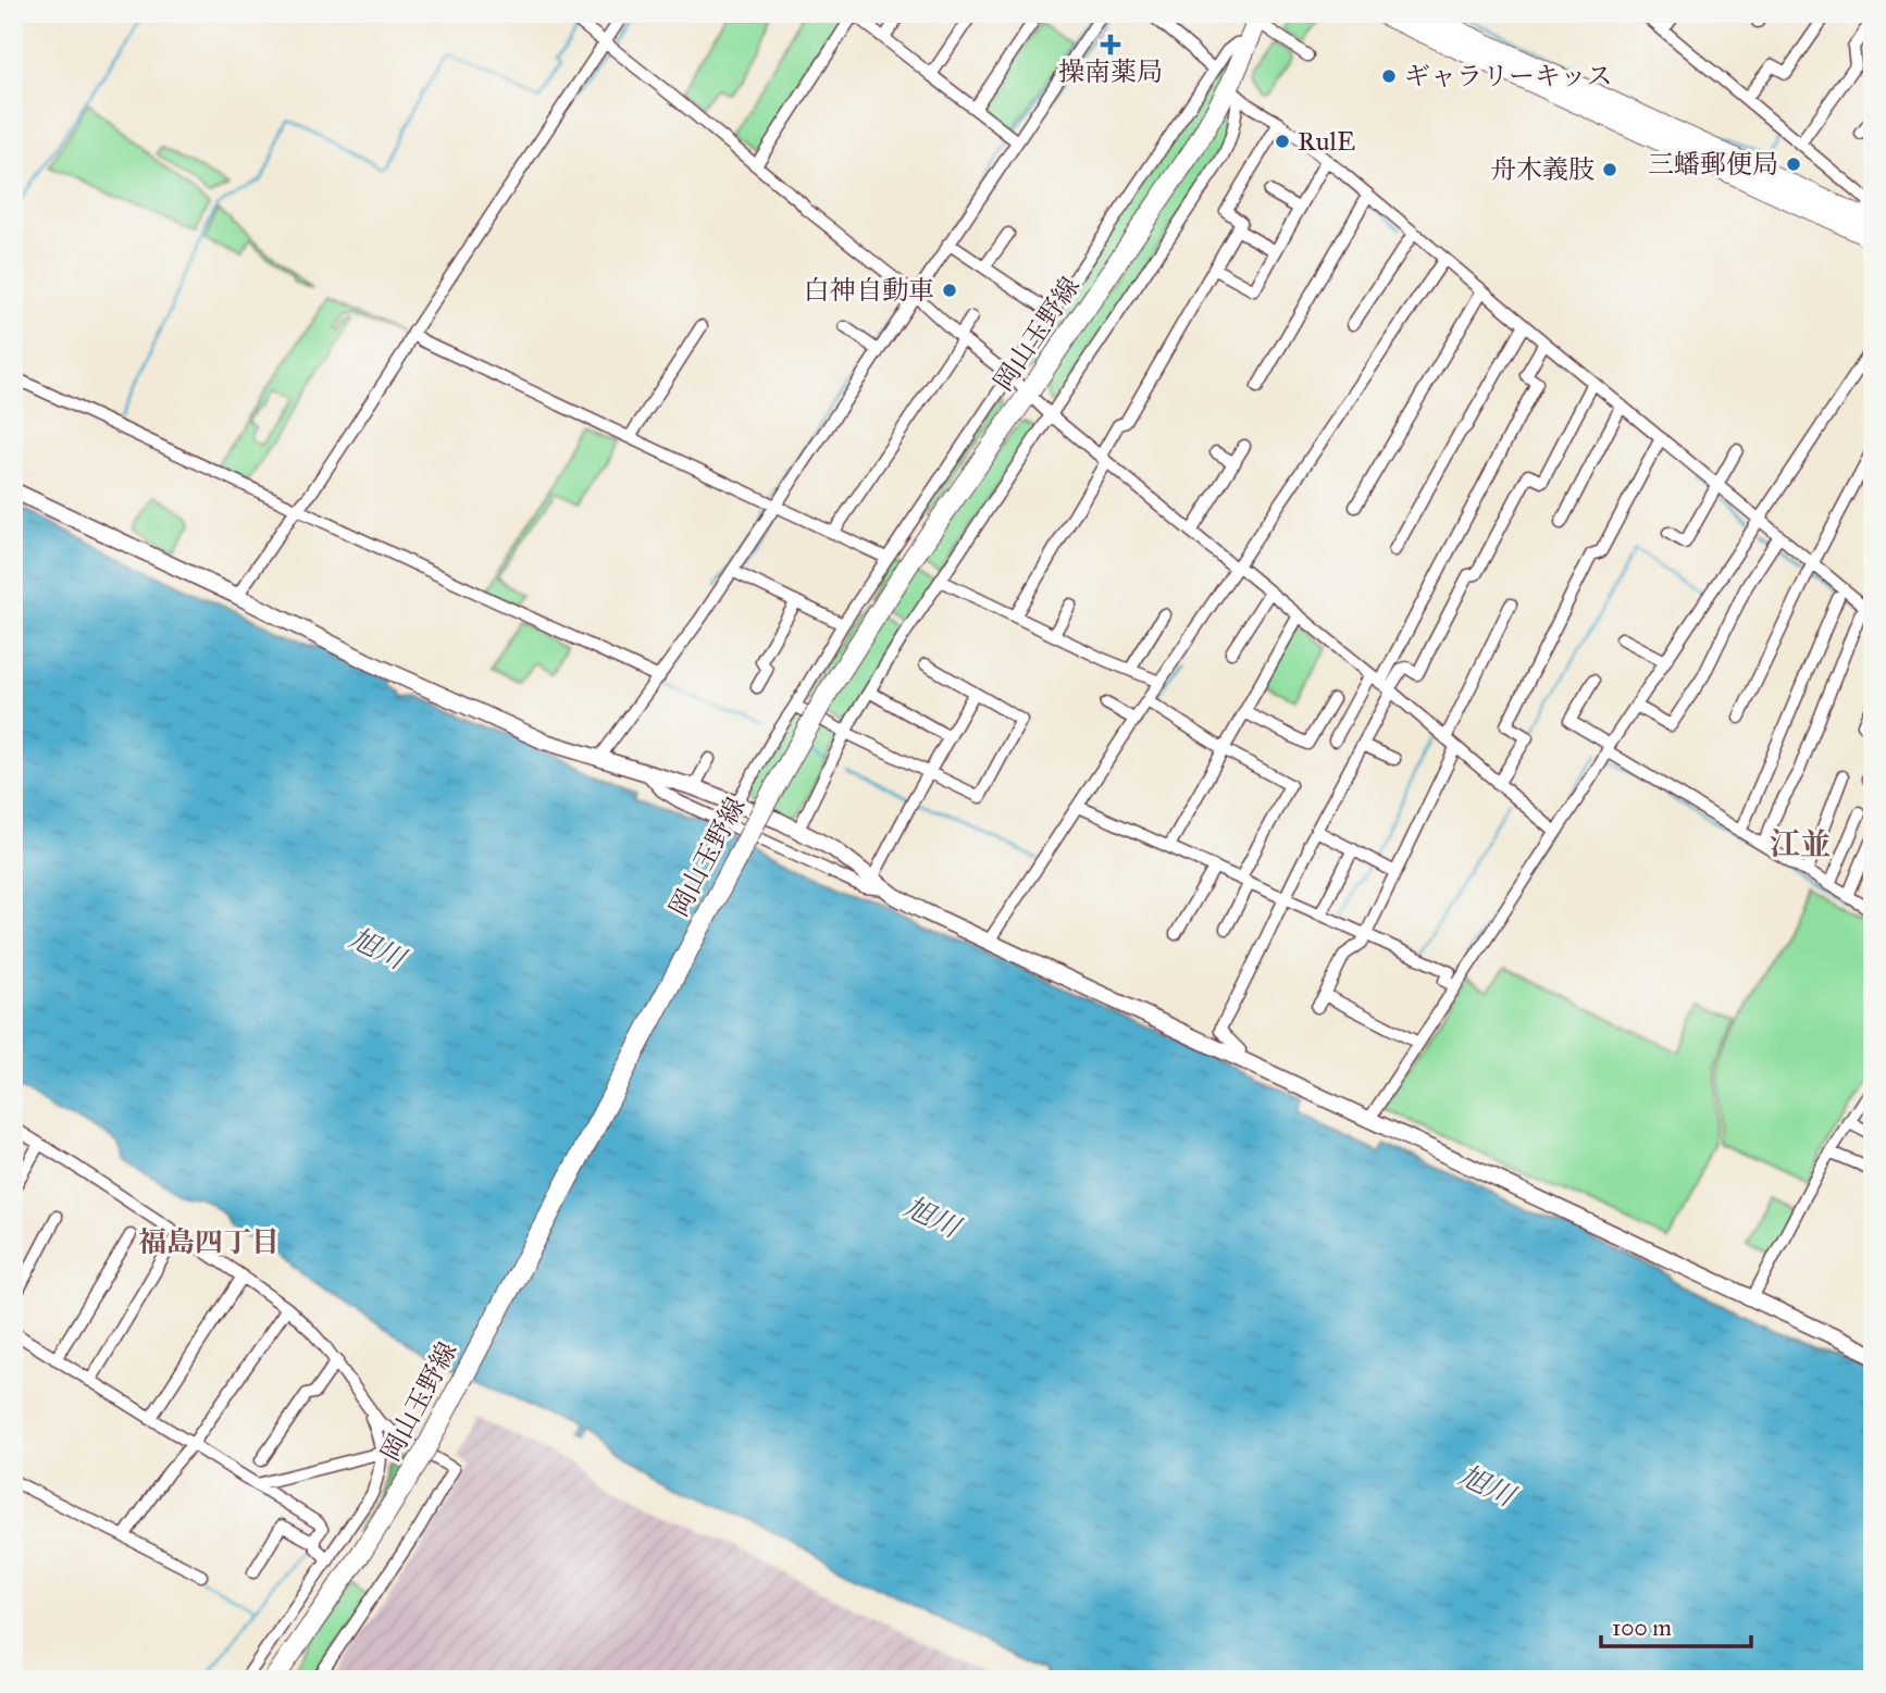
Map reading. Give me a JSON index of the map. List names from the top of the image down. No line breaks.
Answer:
{"streets":{"main road":["岡山玉野線"]},"districts":["江並","福島四丁目"],"water":["旭川"],"places":{"health":["操南薬局"],"other":["ギャラリーキッス","RulE","三蟠郵便局","舟木義肢","白神自動車"]},"scale_bar":"100 m"}
